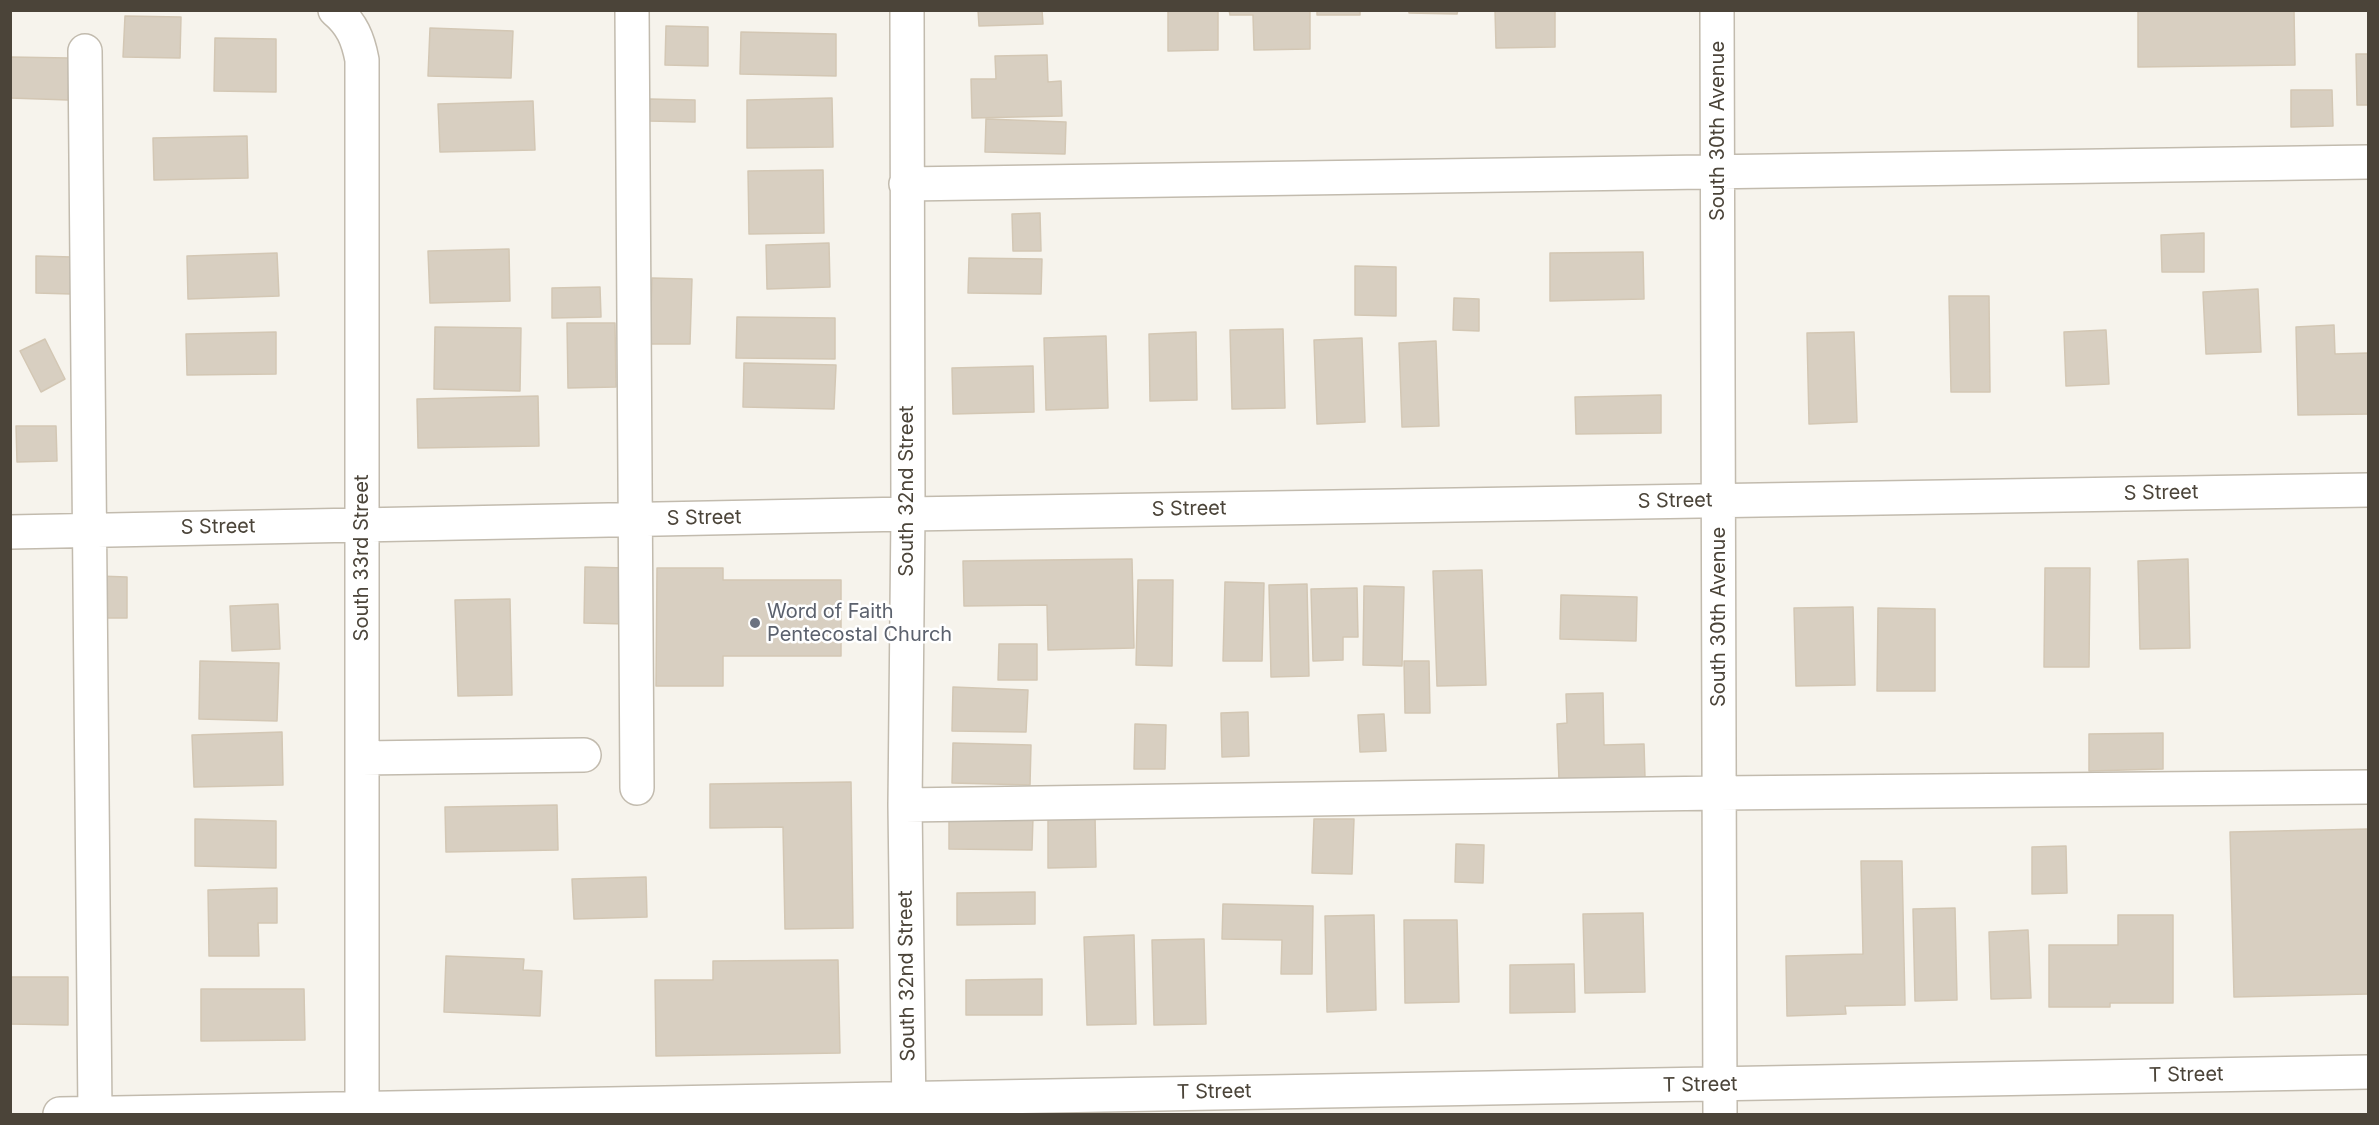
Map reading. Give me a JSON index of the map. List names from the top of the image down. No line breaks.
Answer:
{"streets":{"street":["South 30th Avenue","South 32nd Street","S Street","South 33rd Street","T Street"]},"crossings":[["South 30th Avenue","S Street"],["South 30th Avenue","T Street"],["South 32nd Street","S Street"],["South 32nd Street","T Street"],["S Street","South 33rd Street"],["South 33rd Street","T Street"]],"places":["Word of Faith Pentecostal Church"]}
